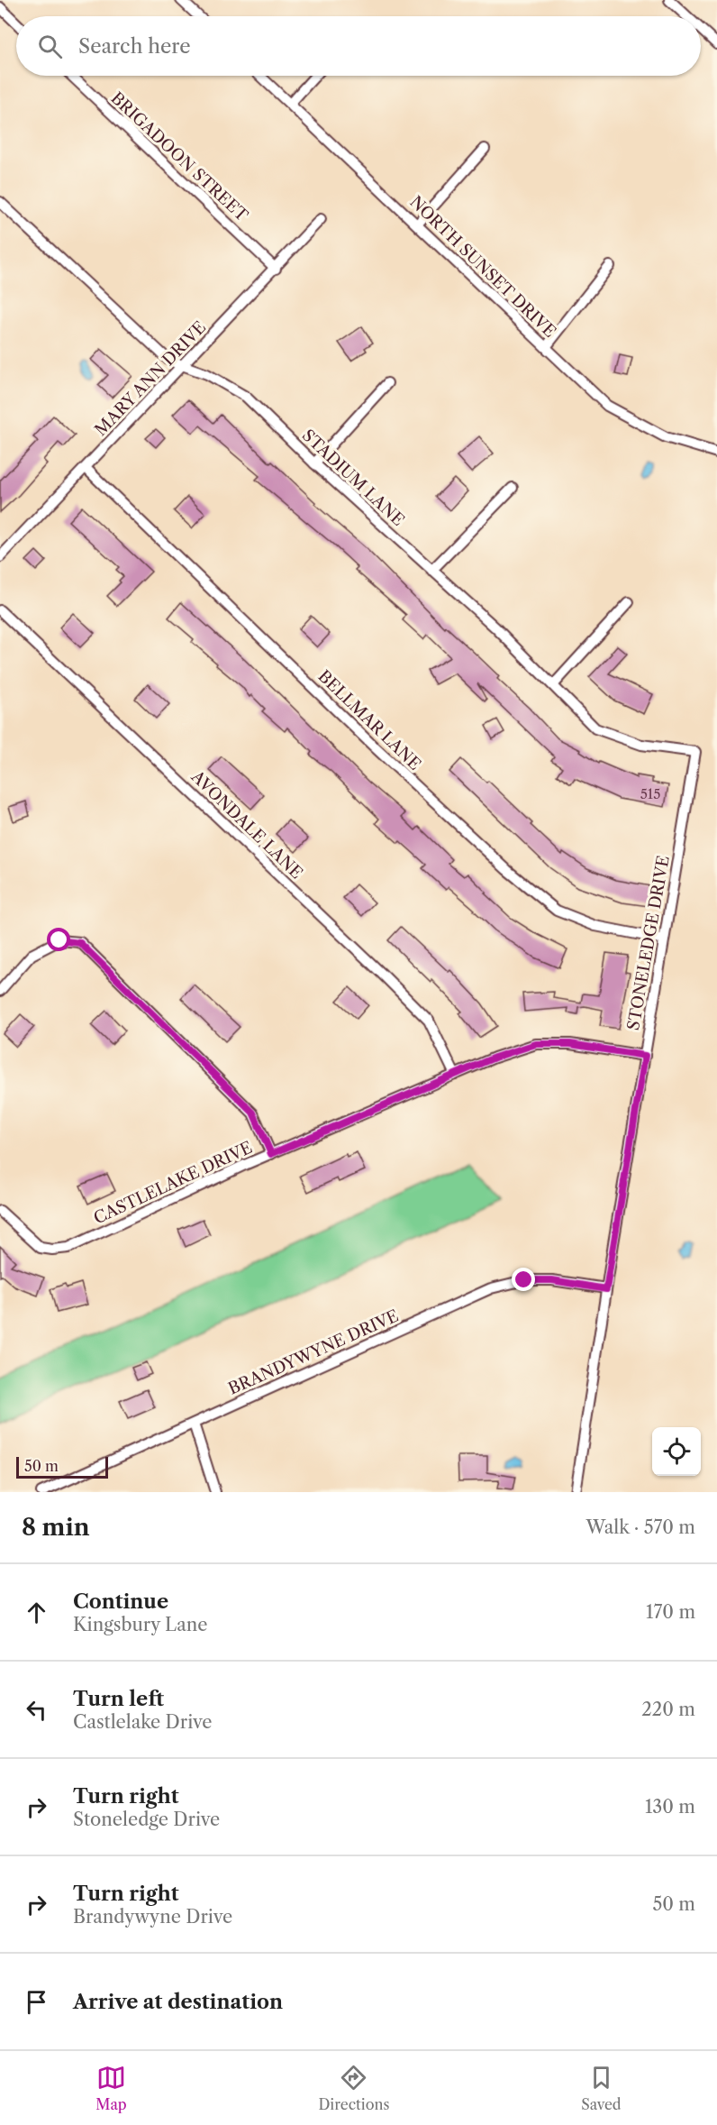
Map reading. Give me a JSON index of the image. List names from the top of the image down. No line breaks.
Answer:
{"streets":{"street":["BRIGADOON STREET","NORTH SUNSET DRIVE","MARY ANN DRIVE","STADIUM LANE","BELLMAR LANE","AVONDALE LANE","STONELEDGE DRIVE","CASTLELAKE DRIVE","BRANDYWYNE DRIVE"]},"crossings":[["BRIGADOON STREET","MARY ANN DRIVE"],["MARY ANN DRIVE","STADIUM LANE"],["MARY ANN DRIVE","BELLMAR LANE"],["STADIUM LANE","STONELEDGE DRIVE"],["BELLMAR LANE","STONELEDGE DRIVE"],["AVONDALE LANE","CASTLELAKE DRIVE"],["STONELEDGE DRIVE","CASTLELAKE DRIVE"],["STONELEDGE DRIVE","BRANDYWYNE DRIVE"]],"house_numbers":["515"],"scale_bar":"50 m","page":{"search":"Search here","scale":"50 m","heading":["8 min","Walk · 570 m"],"list":[["Continue","Kingsbury Lane","170 m"],["Turn left","Castlelake Drive","220 m"],["Turn right","Stoneledge Drive","130 m"],["Turn right","Brandywyne Drive","50 m"],"Arrive at destination"],"nav":["Map","Directions","Saved"]}}
